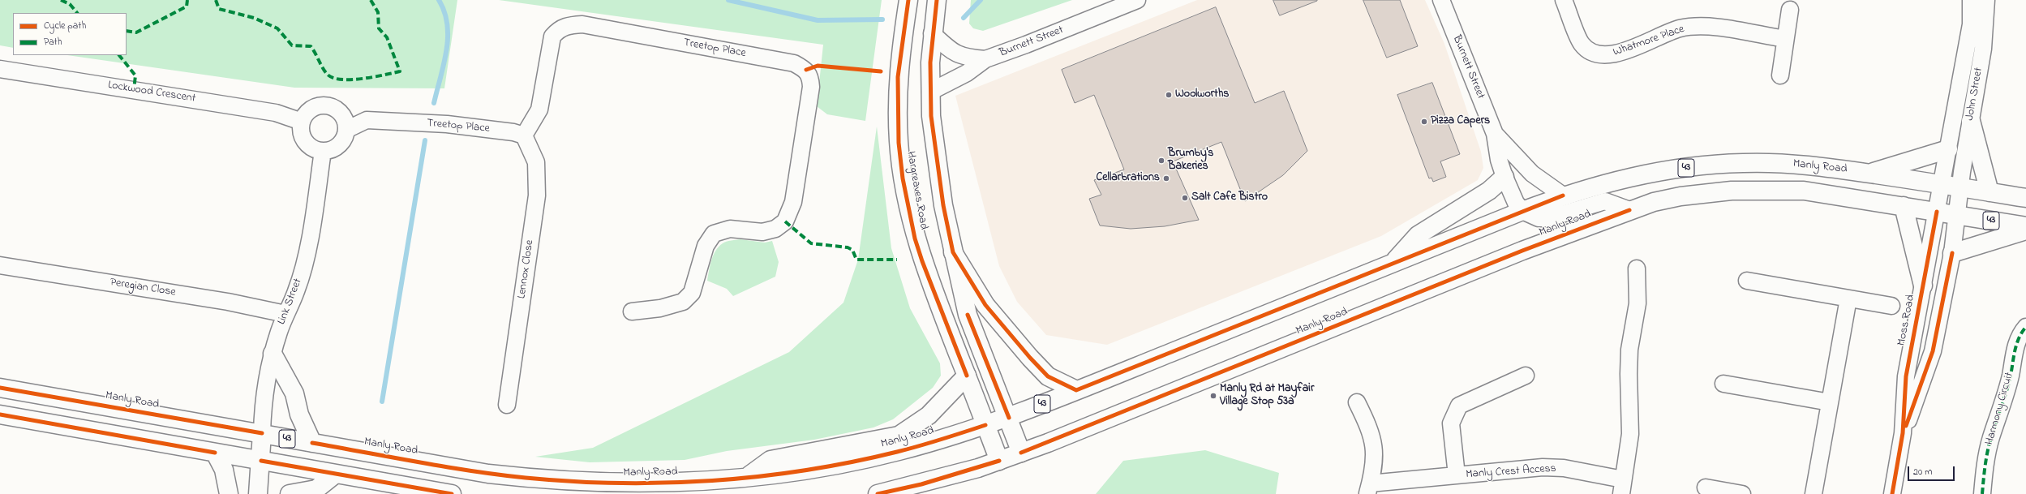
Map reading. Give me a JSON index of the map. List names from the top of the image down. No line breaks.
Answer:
{"streets":{"main road":["Manly Road","43","Hargreaves Road"],"street":["Whatmore Place","Burnett Street","Treetop Place","Lockwood Crescent","John Street","Lennox Close","Peregian Close","Link Street","Moss Road","Harmony Circuit","Manly Crest Access"]},"crossings":[["Burnett Street","Manly Road"],["Treetop Place","Lockwood Crescent"],["Treetop Place","Lennox Close"],["Treetop Place","Link Street"],["Lockwood Crescent","Link Street"],["John Street","Manly Road"],["John Street","Moss Road"],["Manly Road","Hargreaves Road"],["Manly Road","Link Street"],["Manly Road","Moss Road"],["Peregian Close","Link Street"]],"places":["Woolworths","Pizza Capers","Brumby's Bakeries","Cellarbrations","Salt Cafe Bistro","Manly Rd at Mayfair Village Stop 53a"],"legend":["Cycle path","Path"],"scale_bar":"20 m"}
